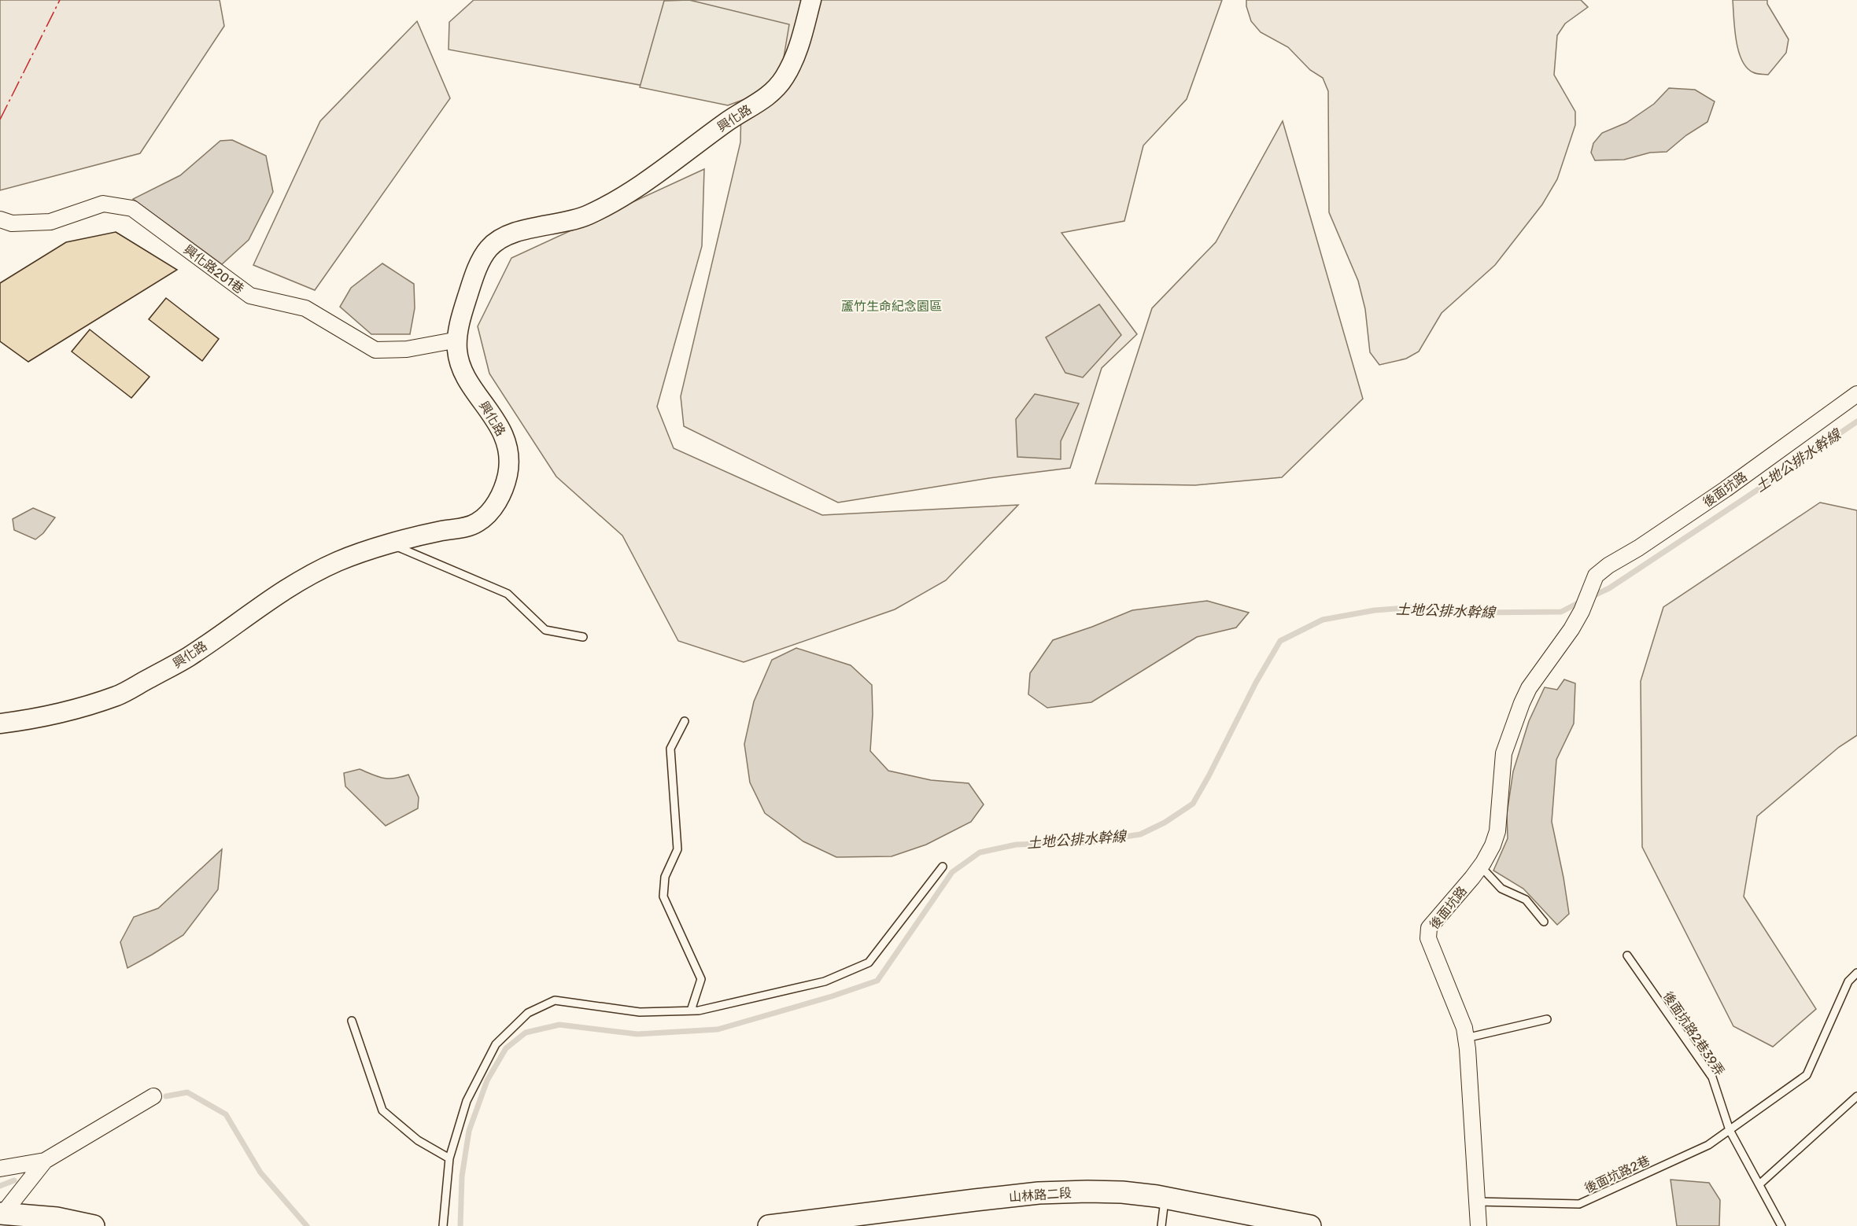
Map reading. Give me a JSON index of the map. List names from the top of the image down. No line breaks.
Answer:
{"streets":{"main road":["山林路二段"],"street":["興化路","興化路201巷","後面坑路"],"lane":["後面坑路2巷39弄","後面坑路2巷"]},"crossings":[["興化路","興化路201巷"],["後面坑路","後面坑路2巷"],["後面坑路2巷39弄","後面坑路2巷"]],"water":["土地公排水幹線"],"parks":["蘆竹生命紀念園區"]}
